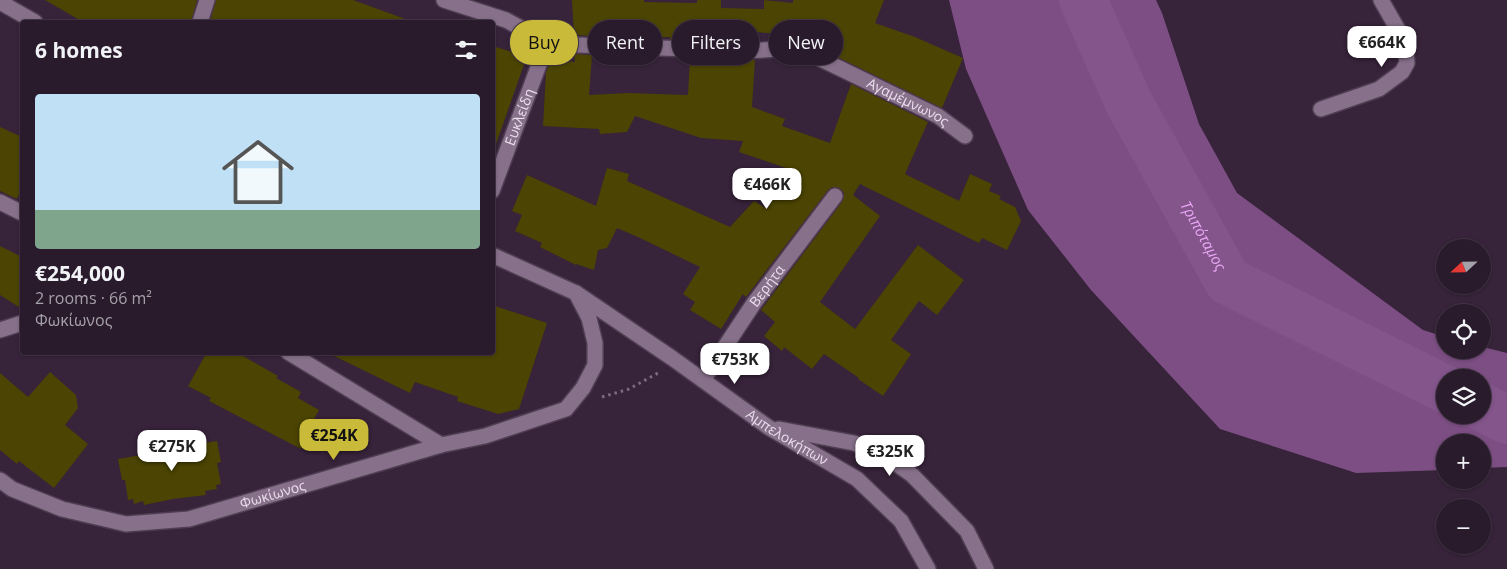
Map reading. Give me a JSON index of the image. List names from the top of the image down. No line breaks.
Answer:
{"streets":{"street":["Αγαμέμνωνος","Ευκλείδη","Βερήτα","Αμπελοκήπων","Φωκίωνος"]},"crossings":[["Βερήτα","Αμπελοκήπων"]],"water":["Τριπόταμος"],"north":"left","page":{"chip":["Buy","Rent","Filters","New"],"heading":"6 homes","price":["€664K","€466K","€753K","€254K","€275K","€325K"],"list":[{"name":"€254,000","note":"2 rooms · 66 m² · Φωκίωνος"}],"map_buttons":["+","−"]}}
